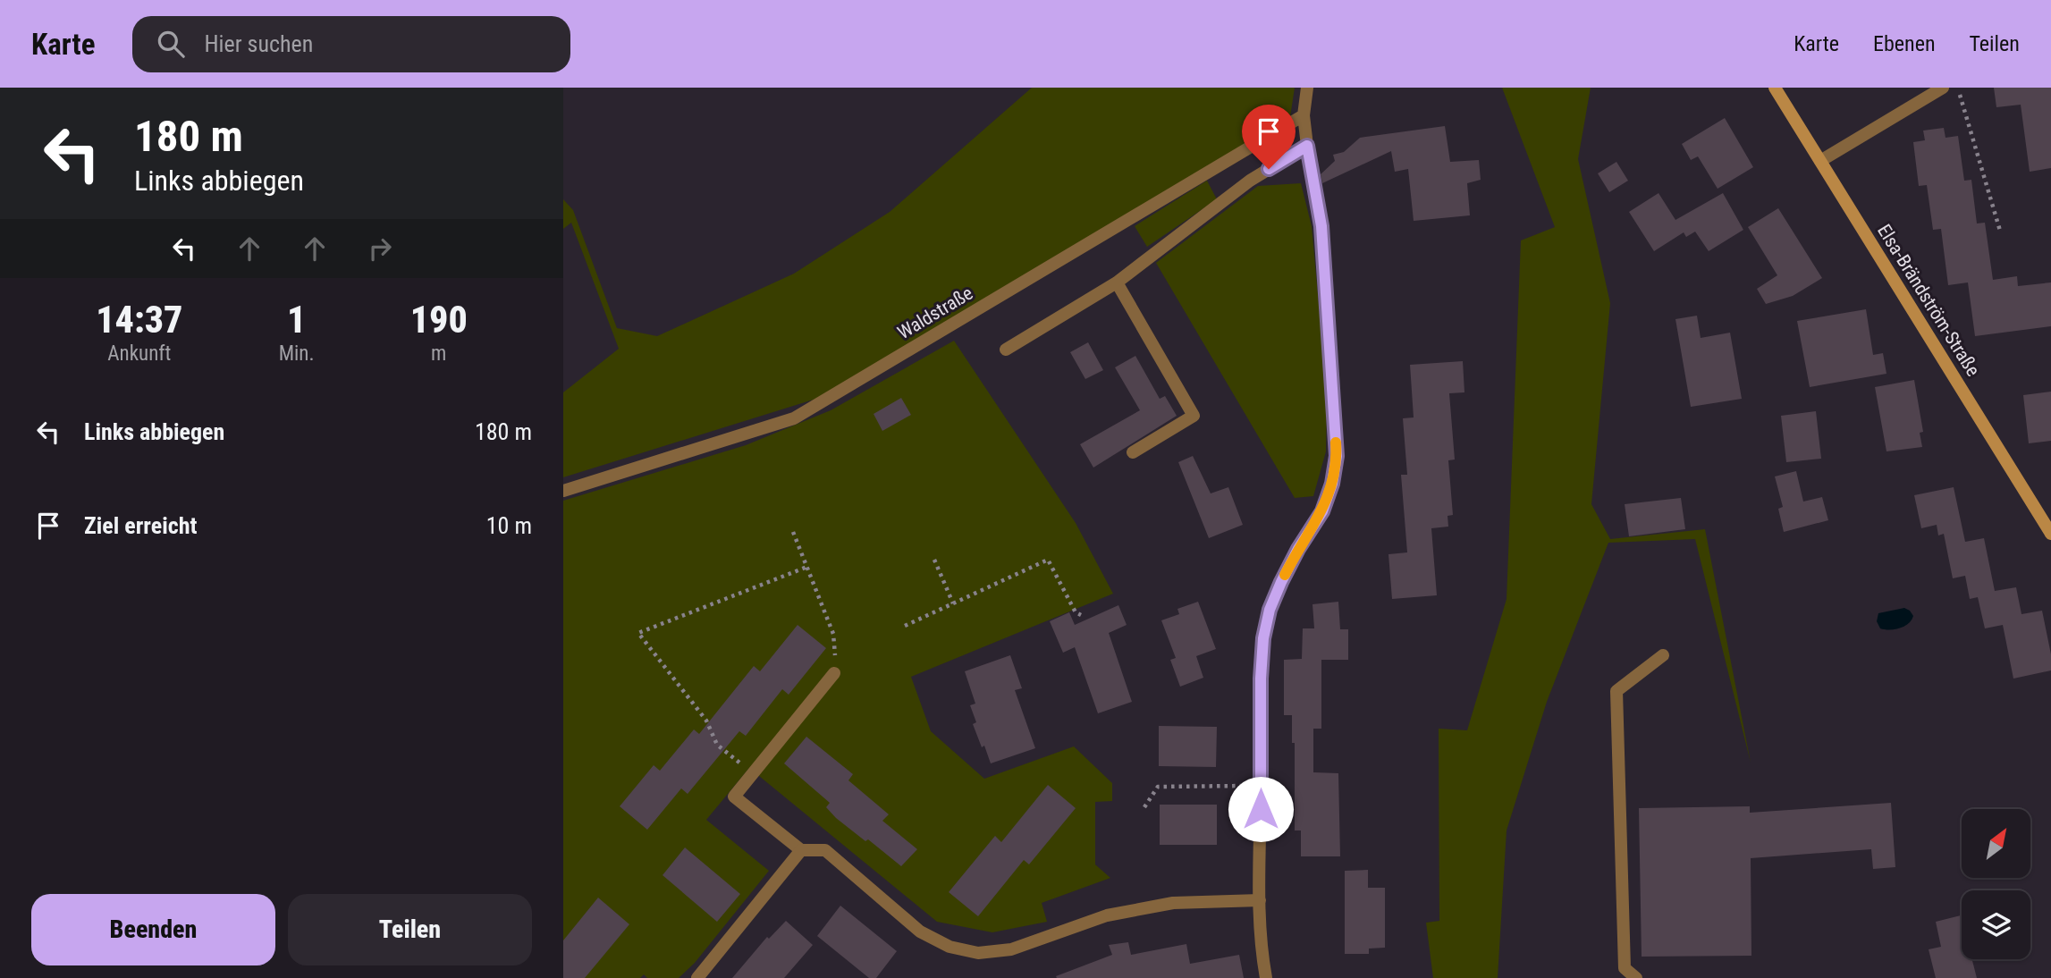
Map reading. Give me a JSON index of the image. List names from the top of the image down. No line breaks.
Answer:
{"streets":{"street":["Elsa-Brändström-Straße","Waldstraße"]},"north":"top right","page":{"header":"Karte","search":"Hier suchen","nav":["Karte","Ebenen","Teilen"],"turn":["180 m","Links abbiegen"],"eta":["14:37","Ankunft","1","Min.","190","m"],"list":[{"name":"Links abbiegen","value":"180 m"},{"name":"Ziel erreicht","value":"10 m"}],"buttons":["Beenden","Teilen"]}}
